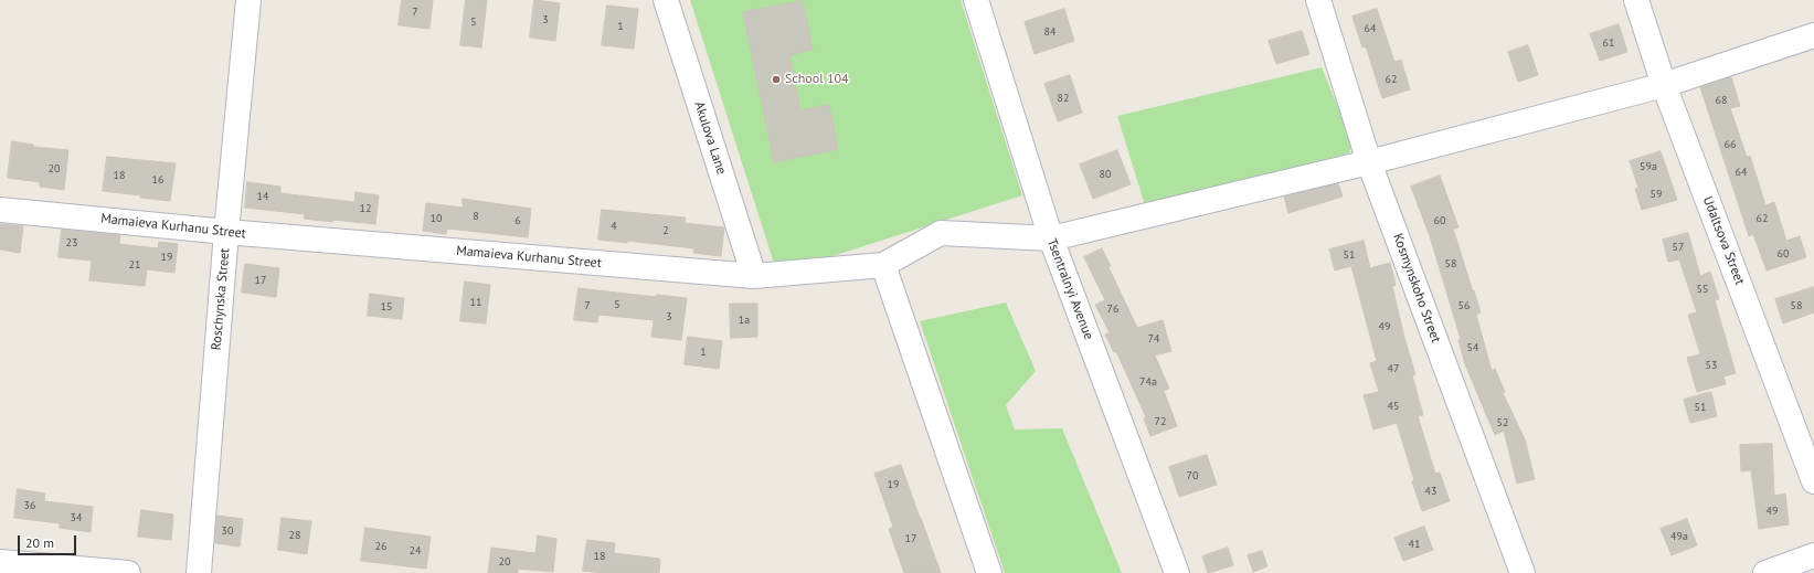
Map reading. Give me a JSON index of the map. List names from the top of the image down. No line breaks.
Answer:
{"streets":{"street":["Akulova Lane","Mamaieva Kurhanu Street","Udaltsova Street","Kosmynskoho Street","Tsentralnyi Avenue","Roschynska Street"]},"crossings":[["Akulova Lane","Mamaieva Kurhanu Street"],["Mamaieva Kurhanu Street","Udaltsova Street"],["Mamaieva Kurhanu Street","Kosmynskoho Street"],["Mamaieva Kurhanu Street","Tsentralnyi Avenue"],["Mamaieva Kurhanu Street","Roschynska Street"]],"places":["School 104"],"house_numbers":["7","3","5","1","64","84","61","62","82","68","66","59а","20","64","80","18","16","59","14","12","8","10","62","6","60","4","2","23","57","60","51","19","58","21","17","55","11","5","7","56","58","15","76","3","1а","49","74","54","1","53","47","74а","45","51","72","52","70","19","43","36","49","34","30","28","49а","17","41","26","24","18","20"],"scale_bar":"20 m"}
